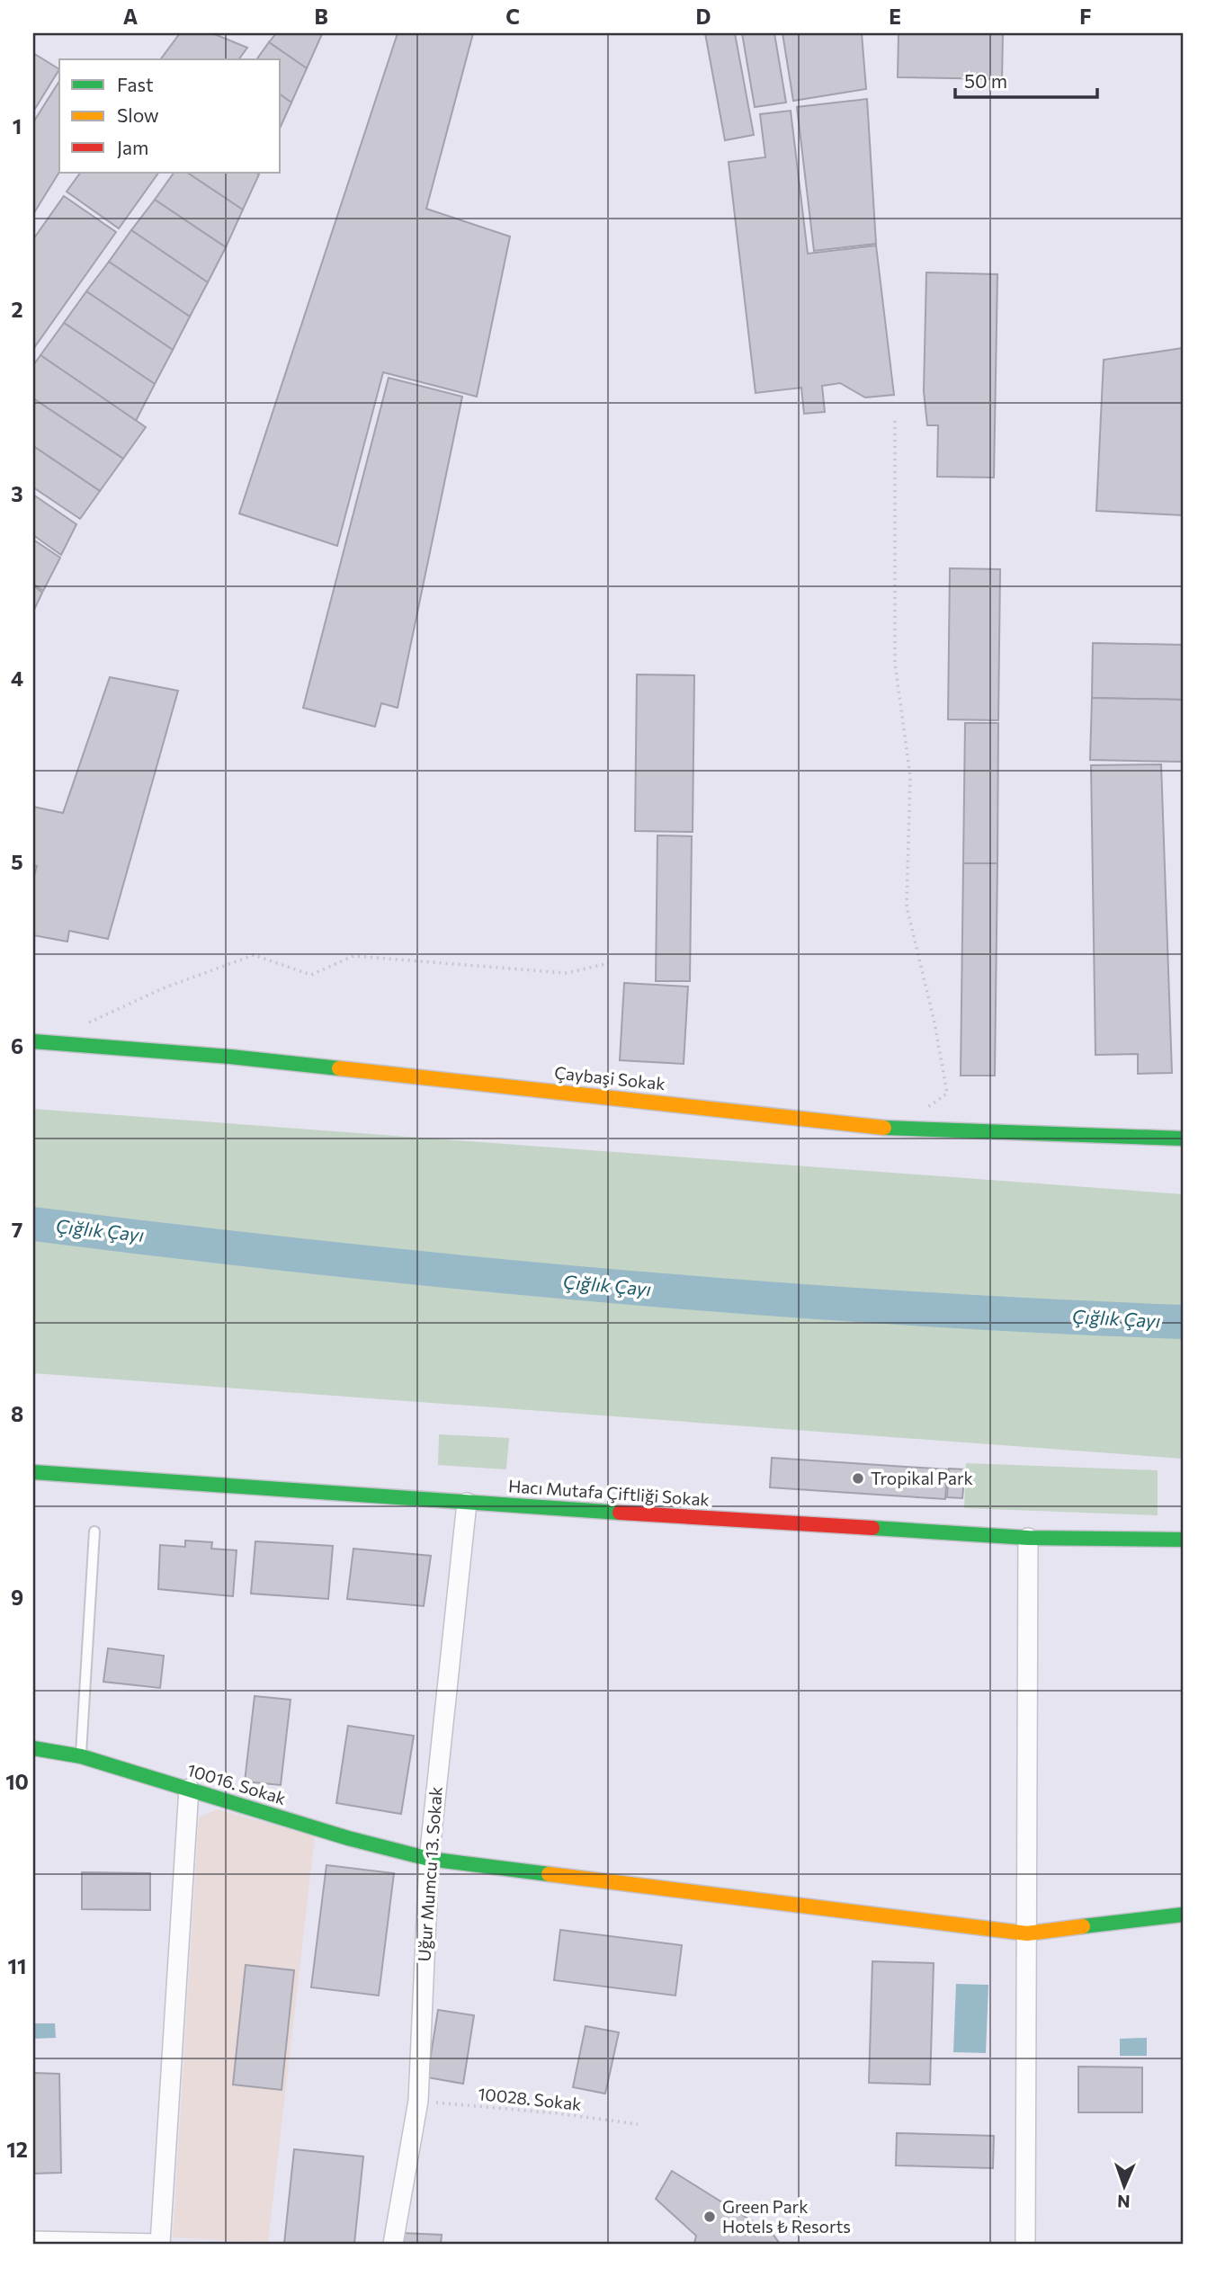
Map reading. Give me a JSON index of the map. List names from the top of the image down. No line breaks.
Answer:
{"streets":{"street":["Çaybaşi Sokak","Hacı Mutafa Çiftliği Sokak","10016. Sokak","Uğur Mumcu 13. Sokak"],"path":["10028. Sokak"]},"crossings":[["Hacı Mutafa Çiftliği Sokak","Uğur Mumcu 13. Sokak"],["10016. Sokak","Uğur Mumcu 13. Sokak"],["Uğur Mumcu 13. Sokak","10028. Sokak"]],"water":["Çığlık Çayı"],"places":["Tropikal Park","Green Park Hotels ₺ Resorts"],"legend":["Fast","Slow","Jam"],"scale_bar":"50 m","north":"bottom","grid":{"columns":["A","B","C","D","E","F"],"rows":["1","2","3","4","5","6","7","8","9","10","11","12"]}}
